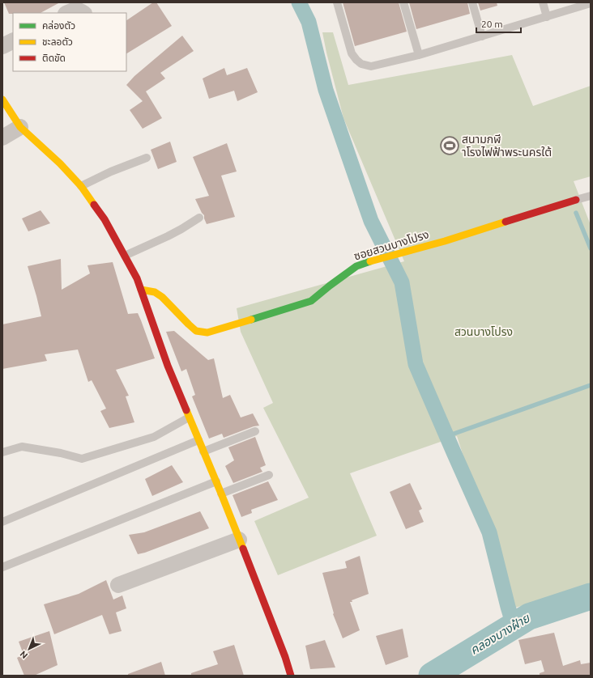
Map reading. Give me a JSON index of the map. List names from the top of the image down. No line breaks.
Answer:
{"streets":{"street":["ซอยสวนบางโปรง"]},"water":["คลองบางฝ้าย"],"parks":["สวนบางโปรง"],"places":{"sports":["สนามกฬี าโรงไฟฟ้าพระนครใต้"]},"legend":["คล่องตัว","ชะลอตัว","ติดขัด"],"scale_bar":"20 m","north":"bottom left"}
